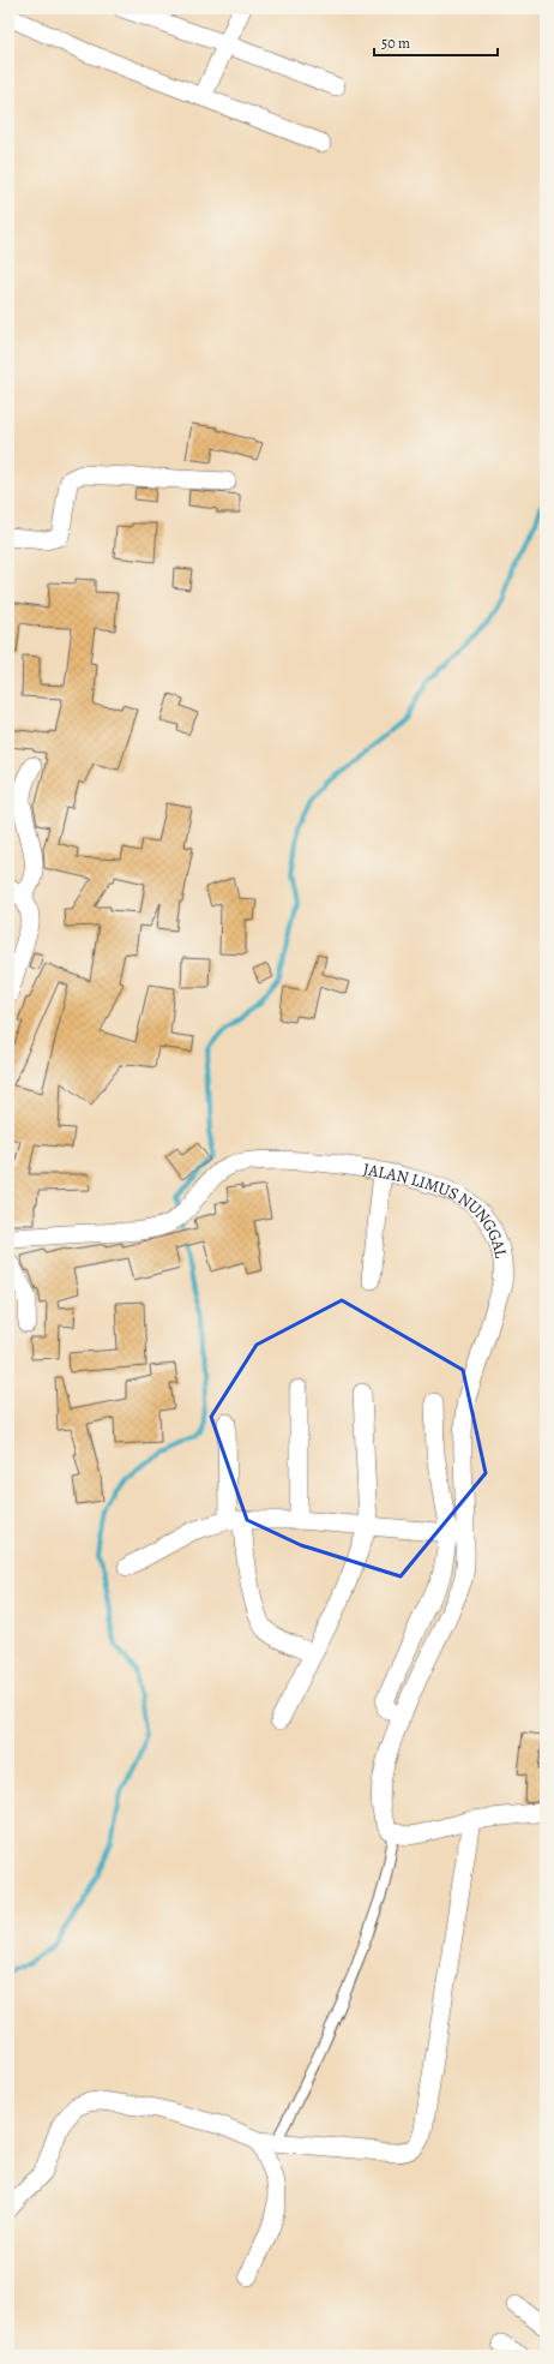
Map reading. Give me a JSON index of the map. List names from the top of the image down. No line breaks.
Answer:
{"streets":{"street":["JALAN LIMUS NUNGGAL"]},"scale_bar":"50 m"}
